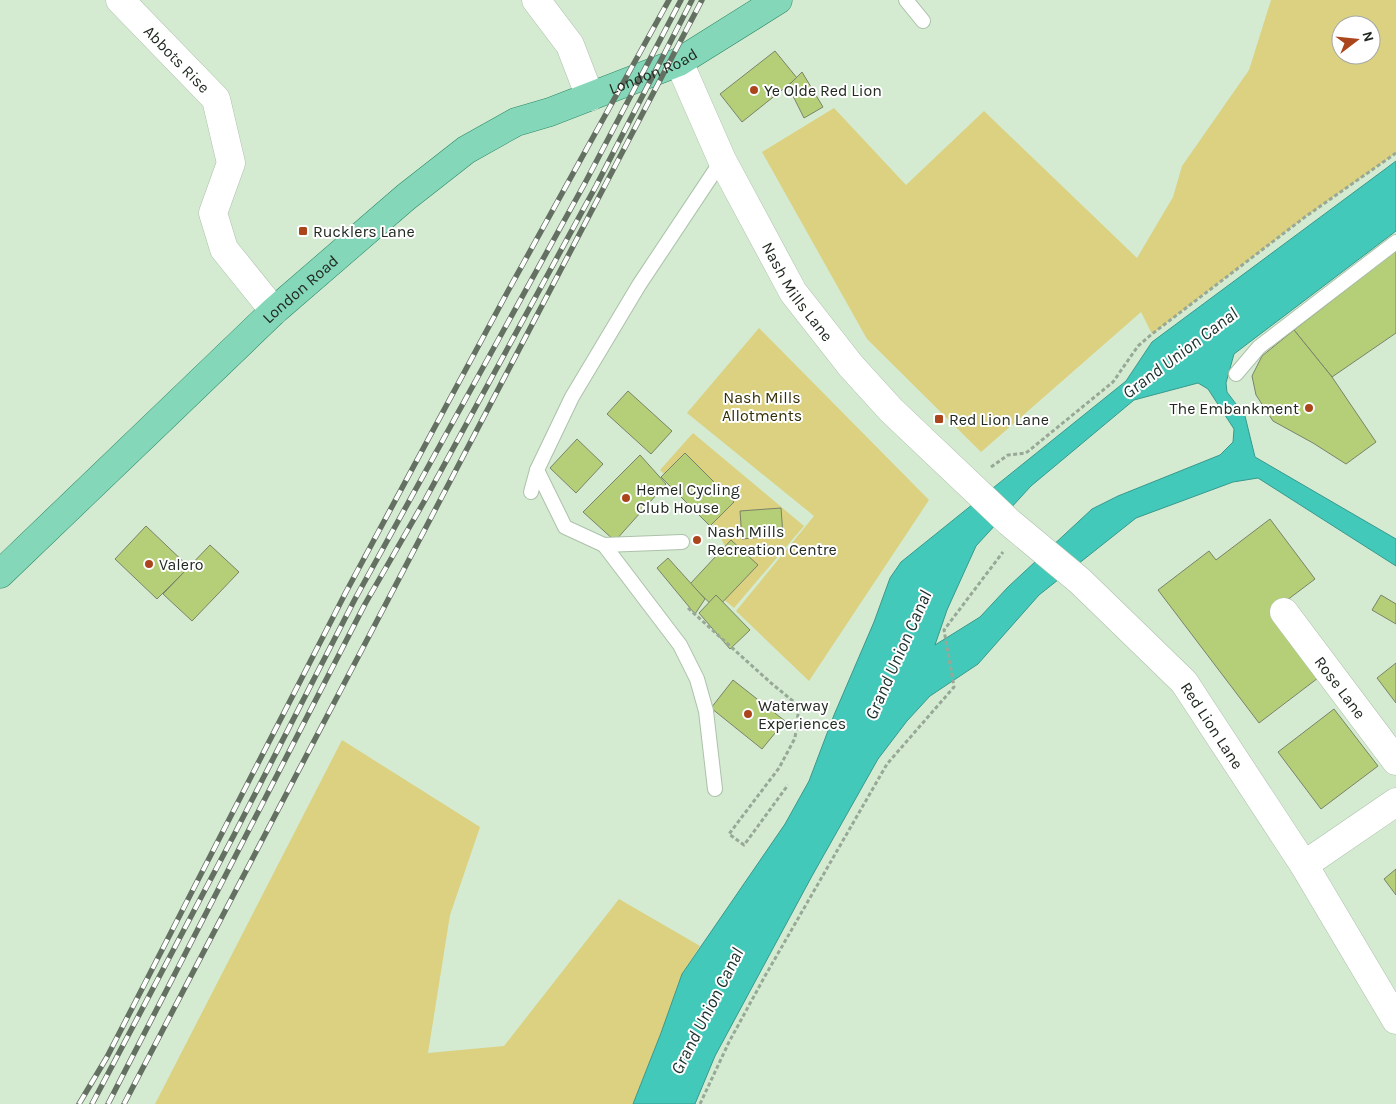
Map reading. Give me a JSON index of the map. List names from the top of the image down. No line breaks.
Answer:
{"streets":{"main road":["London Road"],"street":["Abbots Rise","Nash Mills Lane","Rose Lane","Red Lion Lane"]},"crossings":[["Abbots Rise","London Road"],["London Road","Nash Mills Lane"],["Nash Mills Lane","Red Lion Lane"]],"water":["Grand Union Canal"],"parks":["Nash Mills Allotments"],"places":{"other":["Ye Olde Red Lion","The Embankment","Hemel Cycling Club House","Nash Mills Recreation Centre","Valero","Waterway Experiences"],"transit":["Rucklers Lane","Red Lion Lane"]},"north":"right"}
